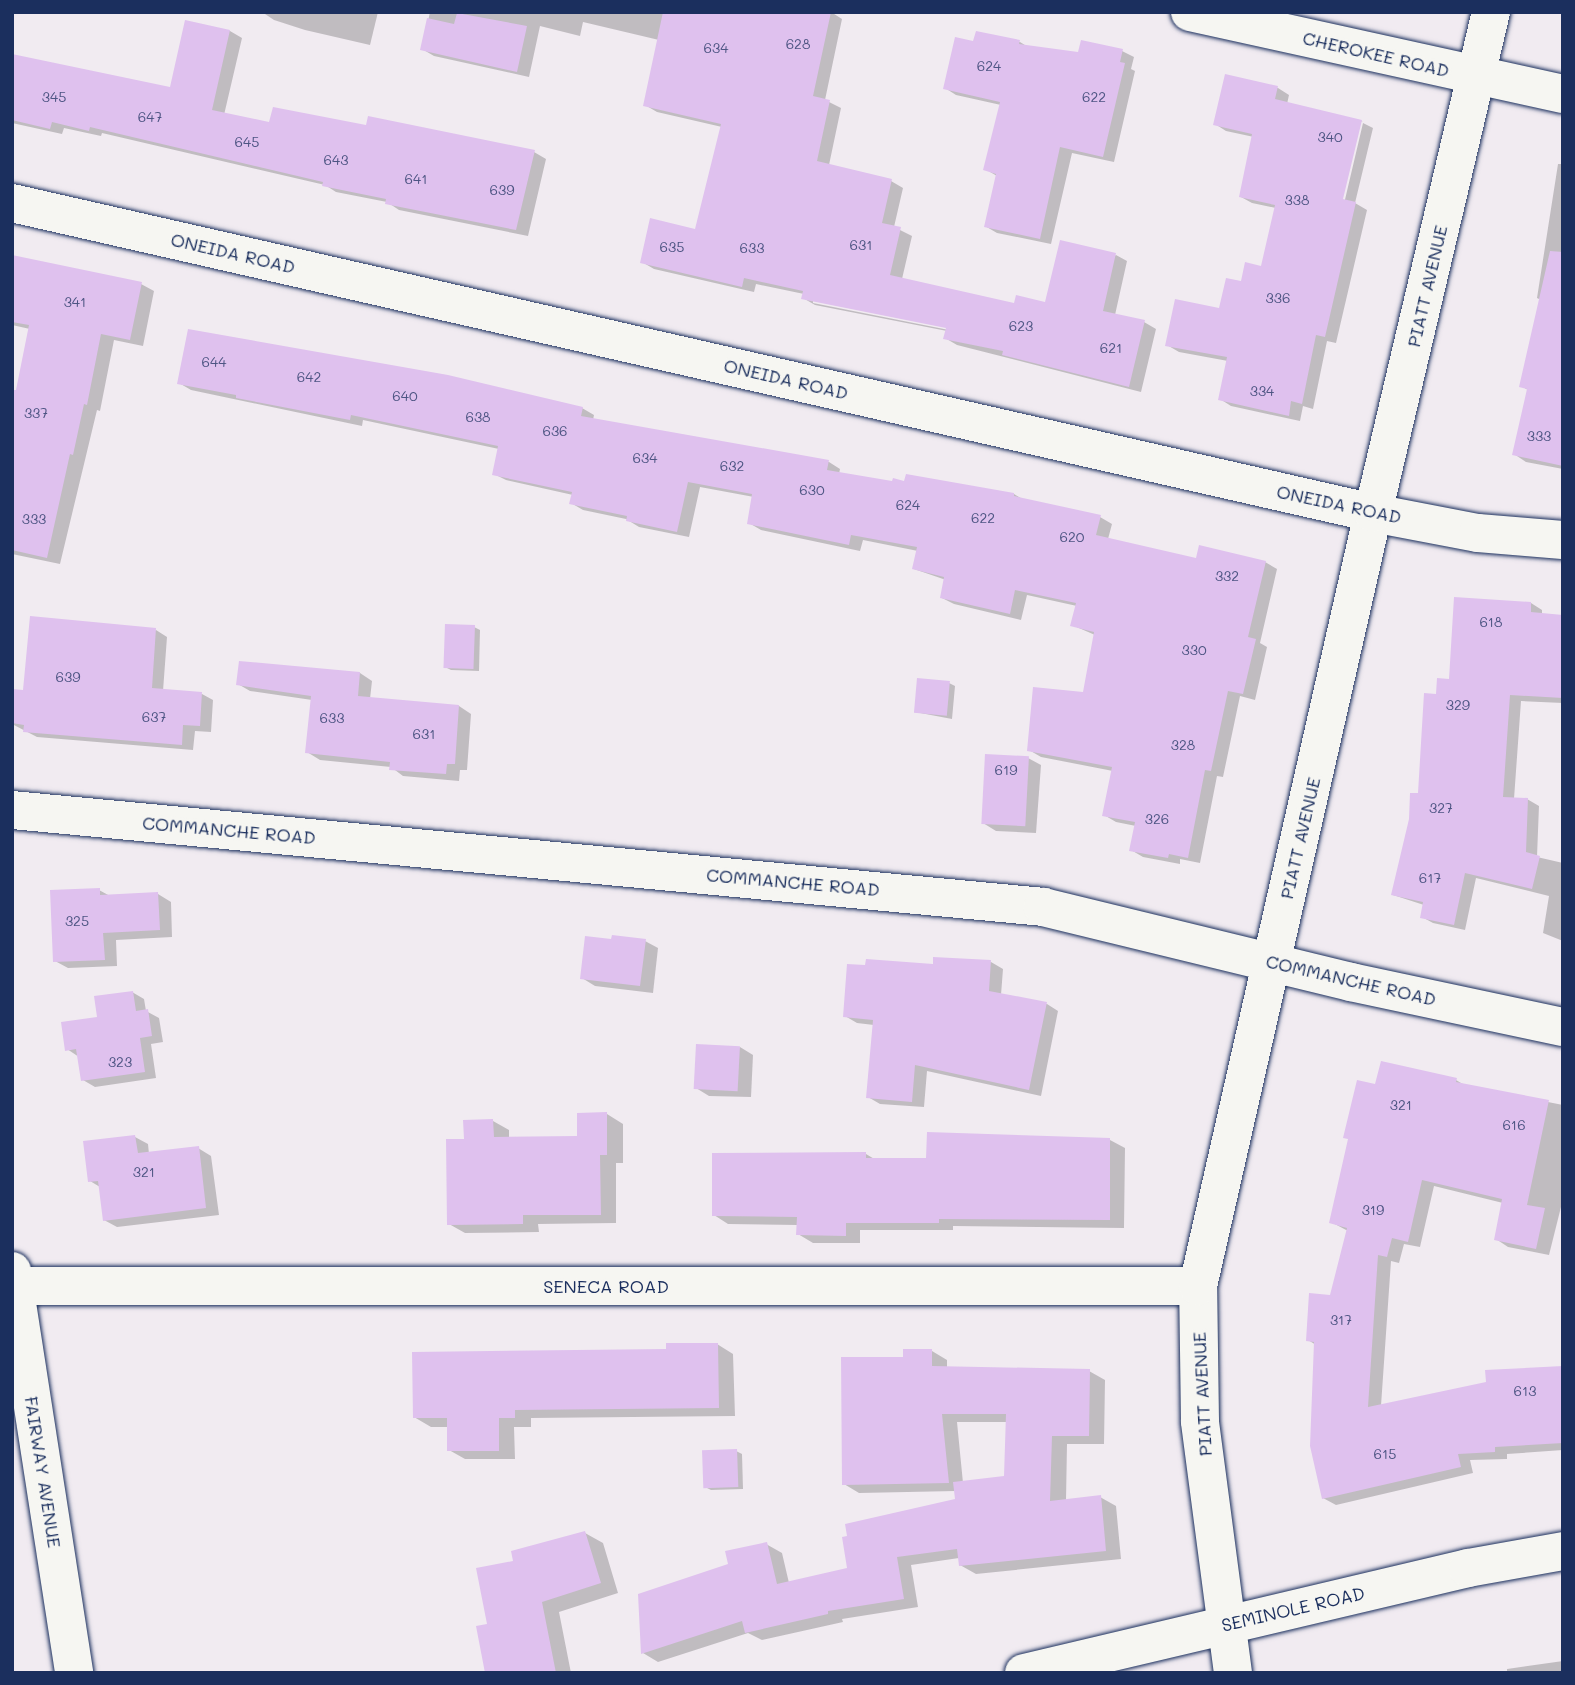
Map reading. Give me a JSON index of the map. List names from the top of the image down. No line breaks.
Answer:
{"streets":{"street":["CHEROKEE ROAD","ONEIDA ROAD","PIATT AVENUE","COMMANCHE ROAD","SENECA ROAD","FAIRWAY AVENUE","SEMINOLE ROAD"]},"crossings":[["CHEROKEE ROAD","PIATT AVENUE"],["ONEIDA ROAD","PIATT AVENUE"],["PIATT AVENUE","COMMANCHE ROAD"],["PIATT AVENUE","SENECA ROAD"],["PIATT AVENUE","SEMINOLE ROAD"],["SENECA ROAD","FAIRWAY AVENUE"]],"house_numbers":["628","634","624","345","622","647","340","645","643","641","639","338","631","635","633","336","341","623","621","644","642","334","640","337","638","636","333","634","632","630","624","622","333","620","332","618","330","639","329","637","633","631","328","619","327","326","617","325","323","321","616","321","319","317","613","615"]}
